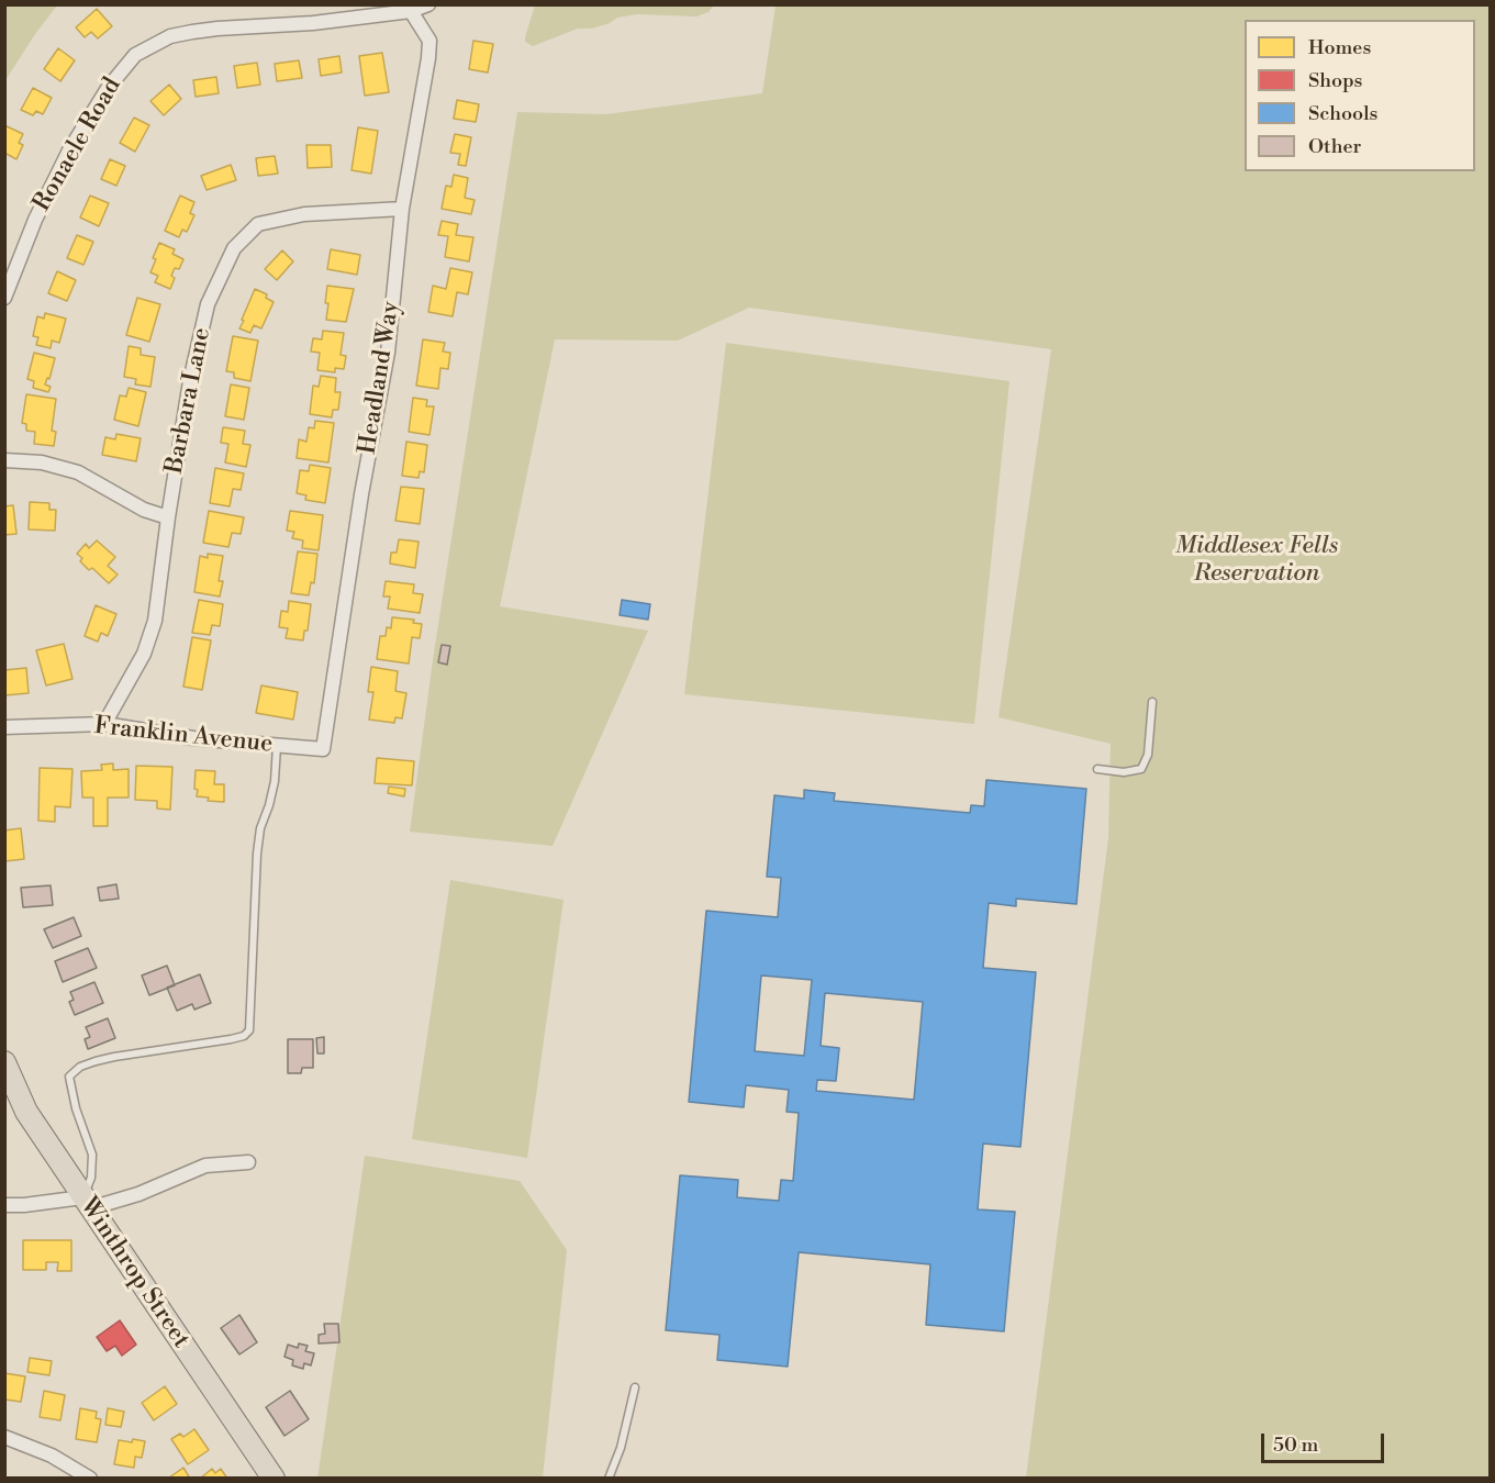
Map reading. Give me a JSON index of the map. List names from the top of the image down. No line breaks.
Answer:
{"streets":{"main road":["Winthrop Street"],"street":["Ronaele Road","Headland Way","Barbara Lane","Franklin Avenue"]},"crossings":[["Ronaele Road","Headland Way"],["Headland Way","Barbara Lane"],["Headland Way","Franklin Avenue"],["Barbara Lane","Franklin Avenue"]],"parks":["Middlesex Fells Reservation"],"legend":["Homes","Shops","Schools","Other"],"scale_bar":"50 m"}
